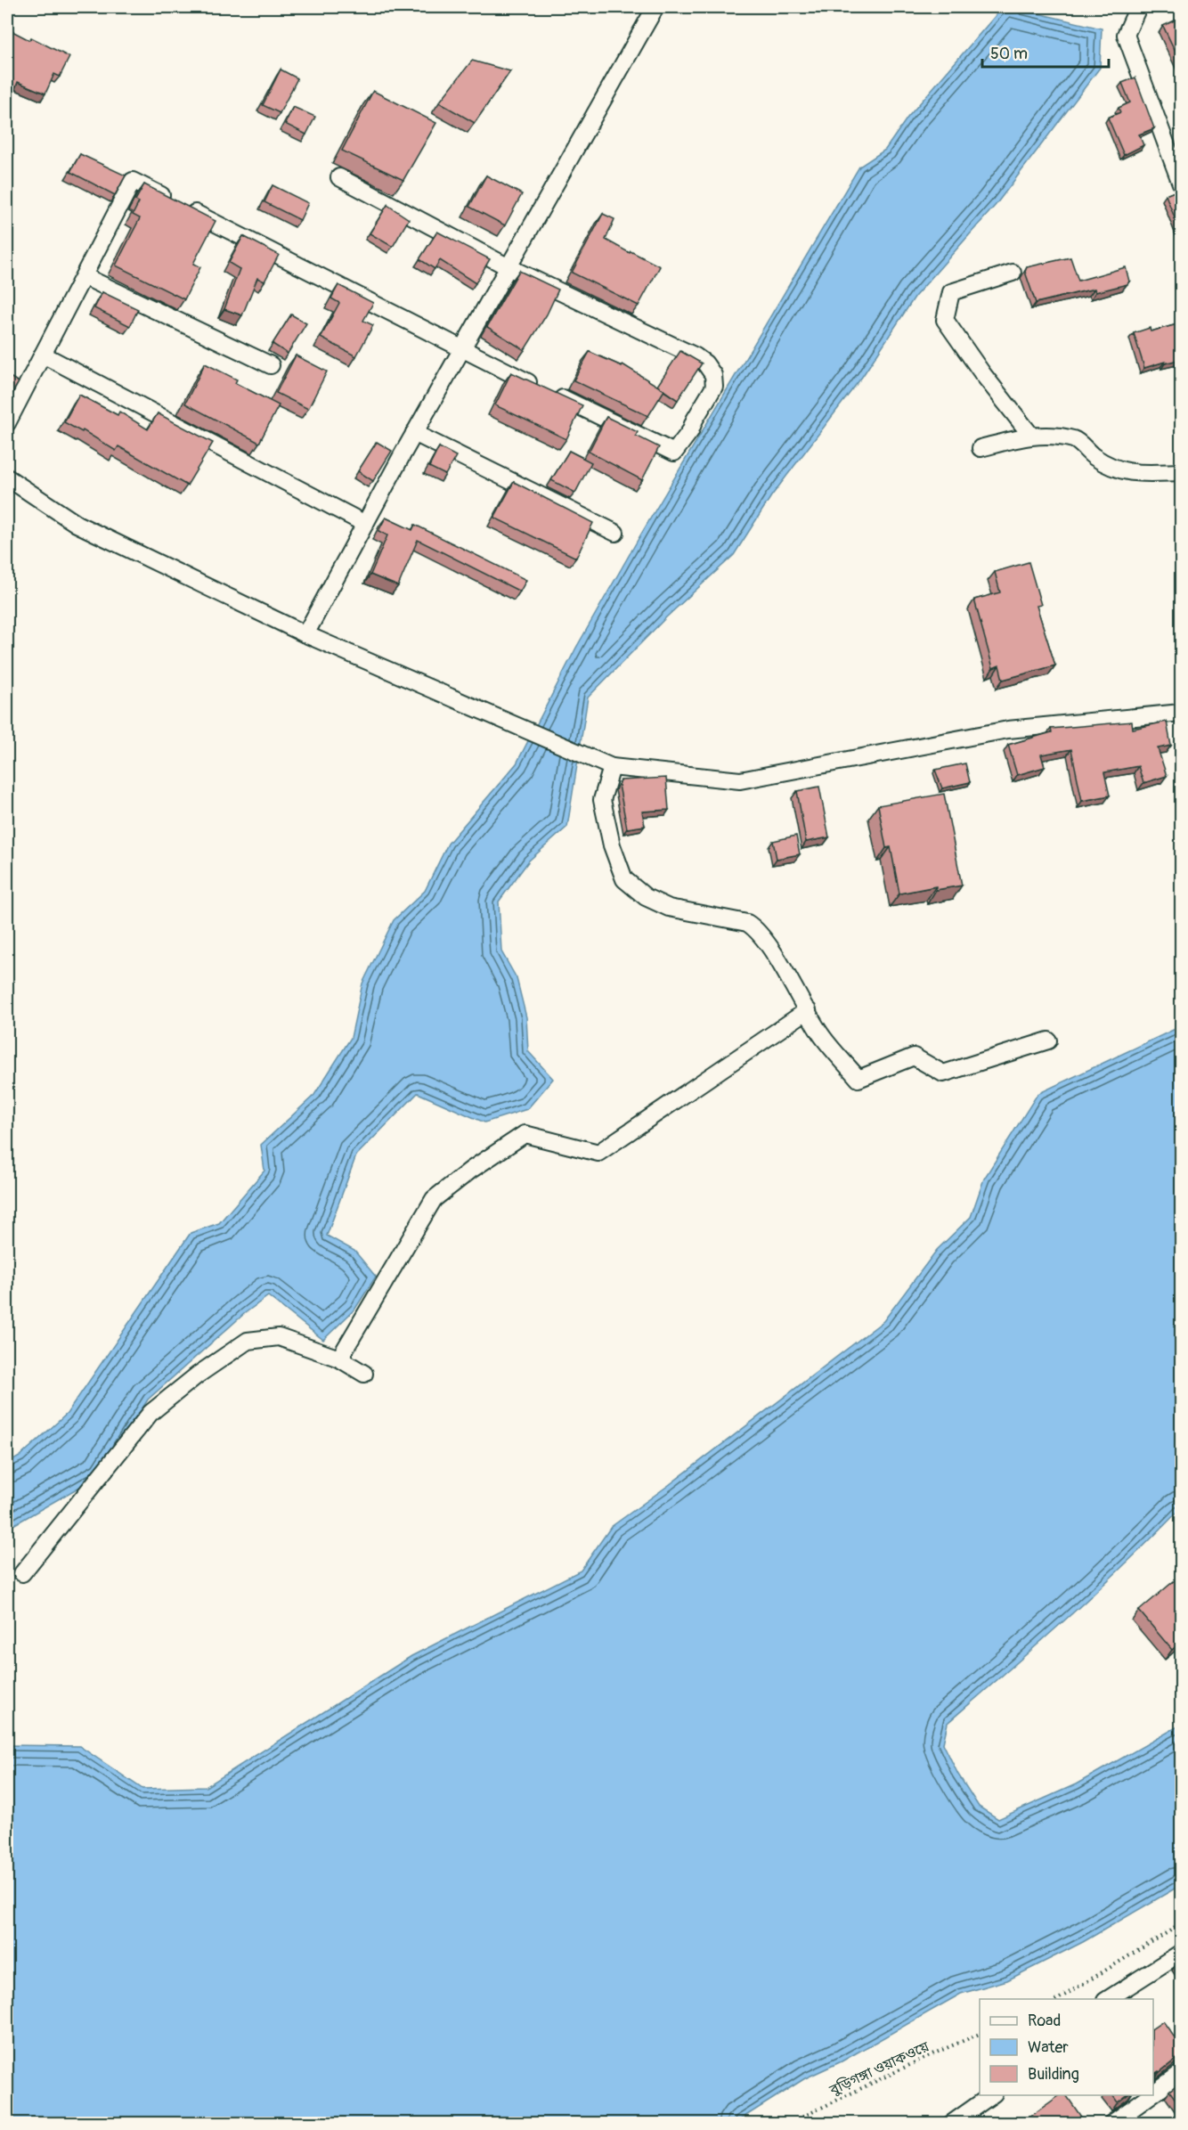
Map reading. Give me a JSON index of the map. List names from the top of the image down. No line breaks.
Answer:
{"streets":{"path":["বুড়িগঙ্গা ওয়াকওয়ে"]},"legend":["Road","Water","Building"],"scale_bar":"50 m"}
